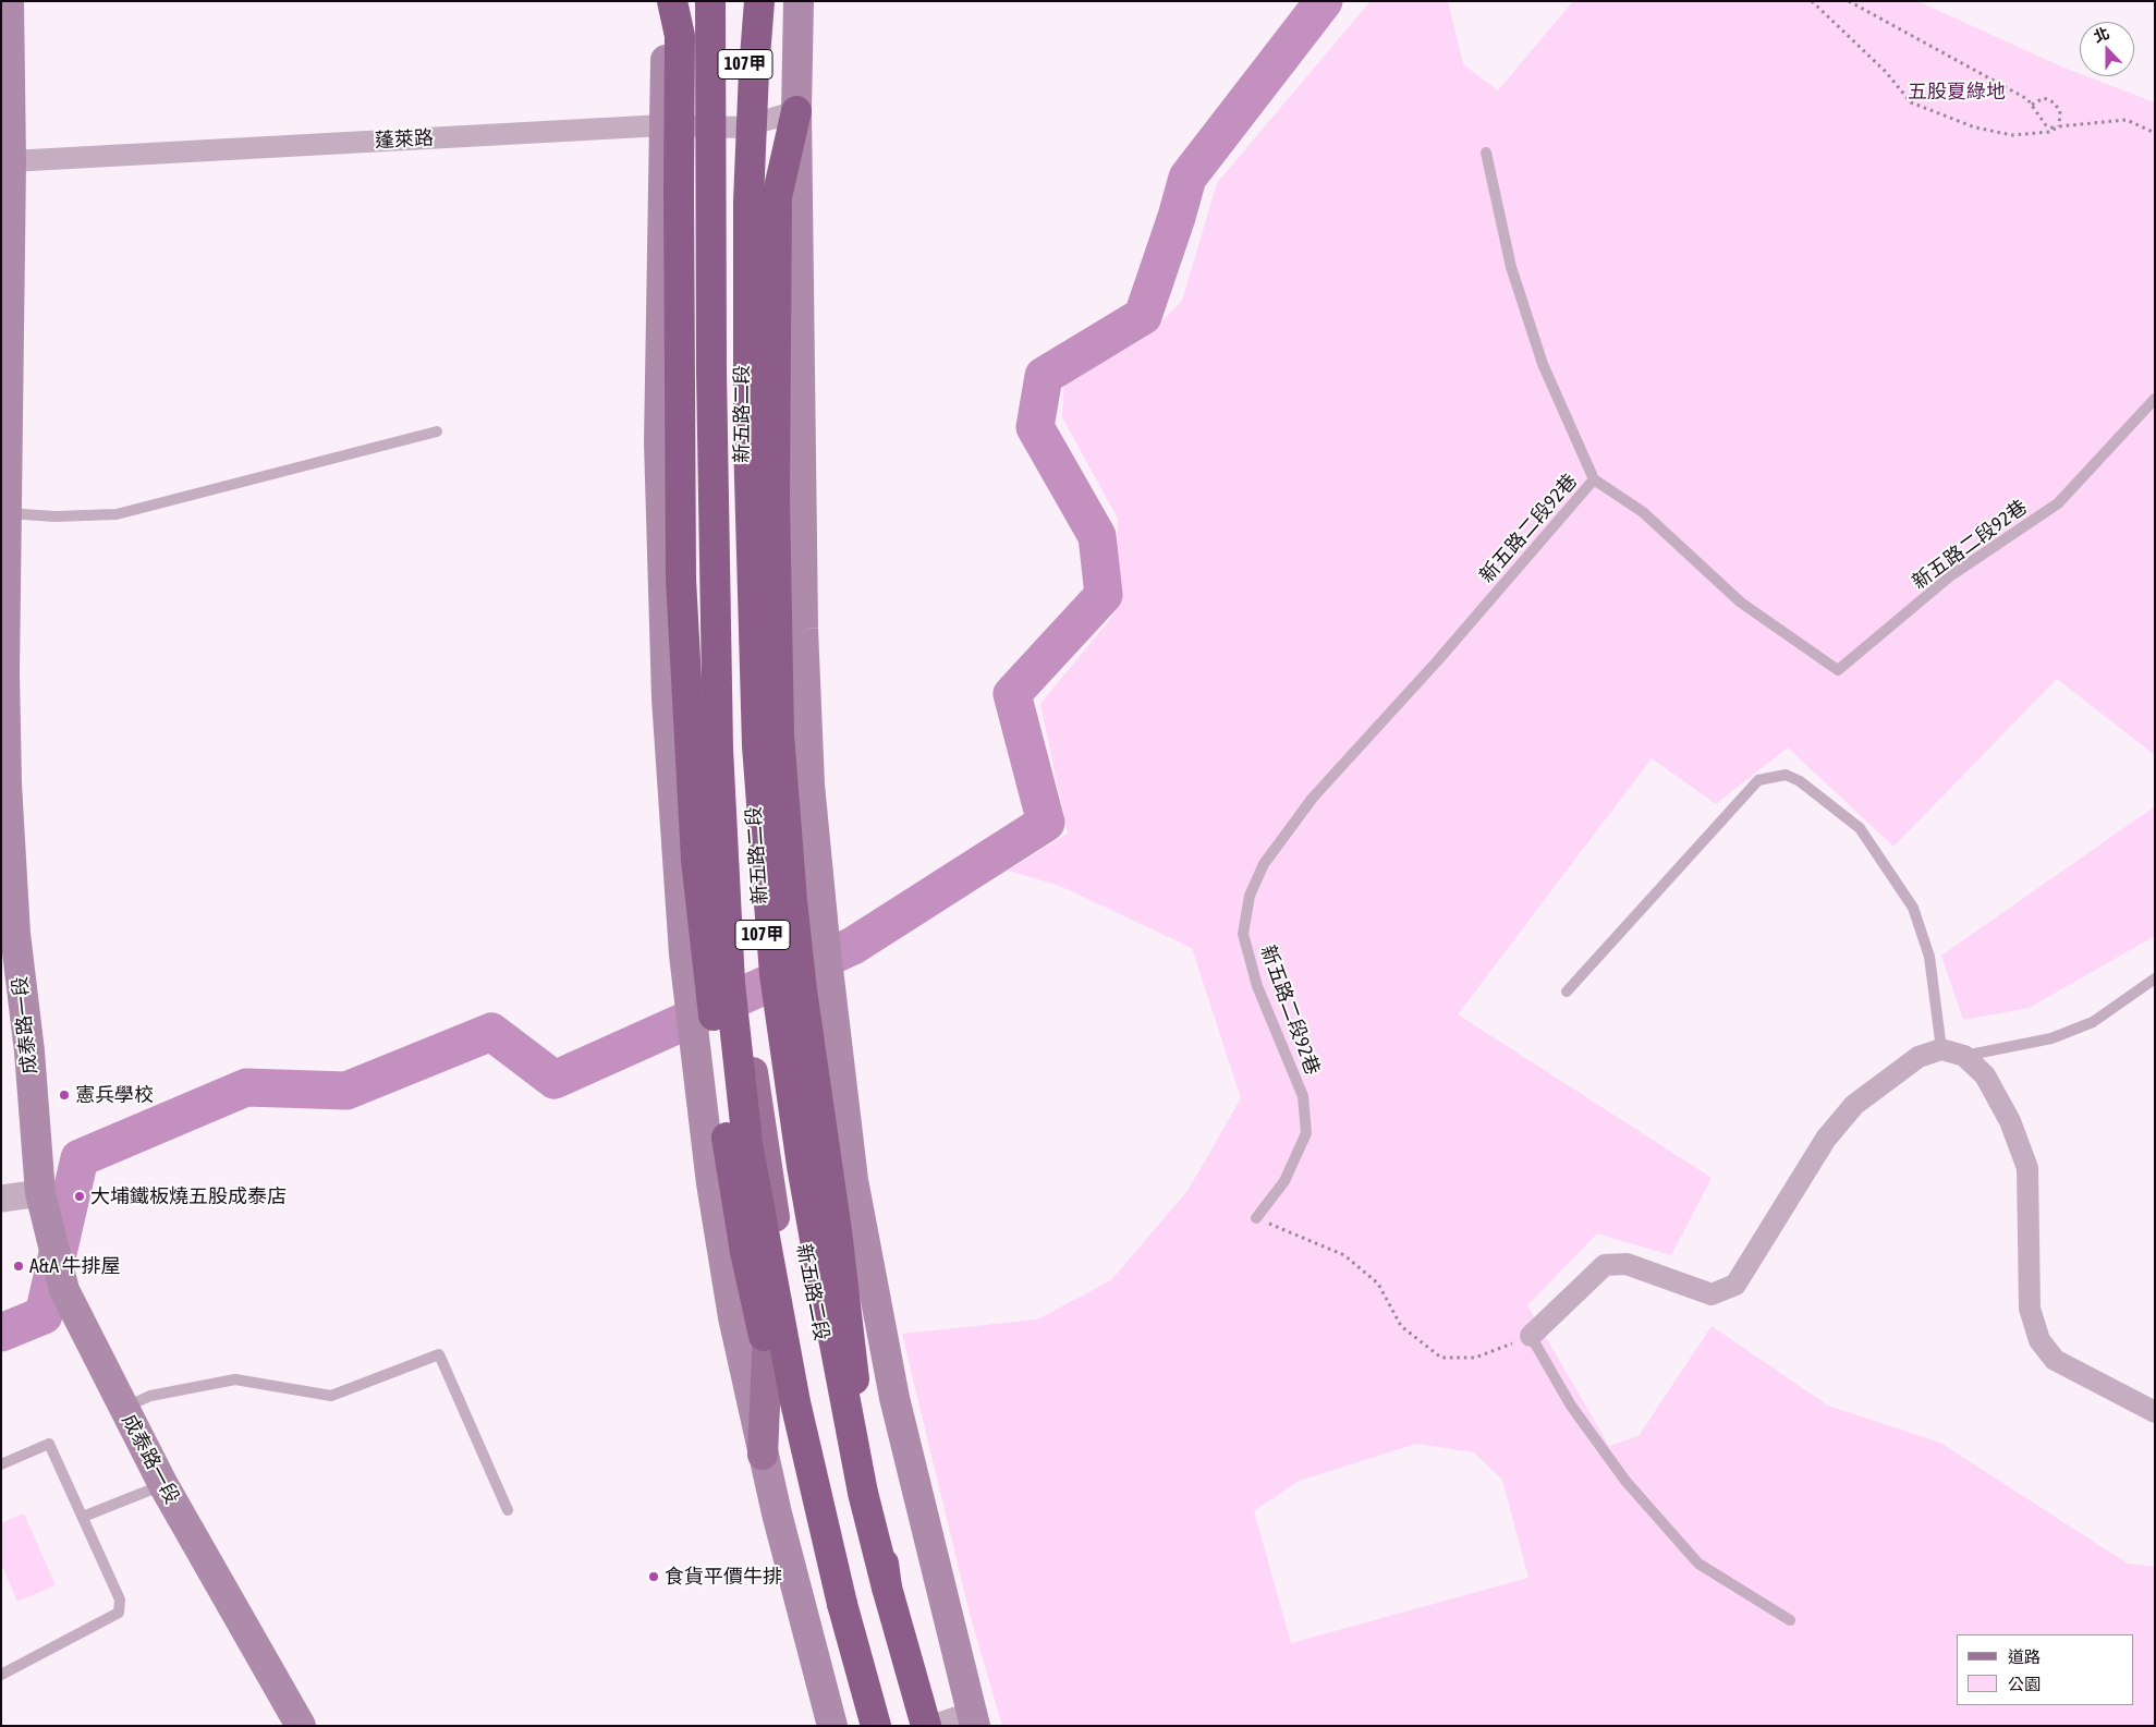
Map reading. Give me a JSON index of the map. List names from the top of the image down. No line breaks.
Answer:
{"streets":{"main road":["107甲","新五路二段","成泰路一段"],"street":["蓬萊路"],"lane":["新五路二段92巷"]},"crossings":[["107甲","蓬萊路"],["蓬萊路","新五路二段"],["蓬萊路","成泰路一段"]],"parks":["五股夏綠地"],"places":["憲兵學校","大埔鐵板燒五股成泰店","A&A 牛排屋","食貨平價牛排"],"legend":["道路","公園"],"north":"top"}
